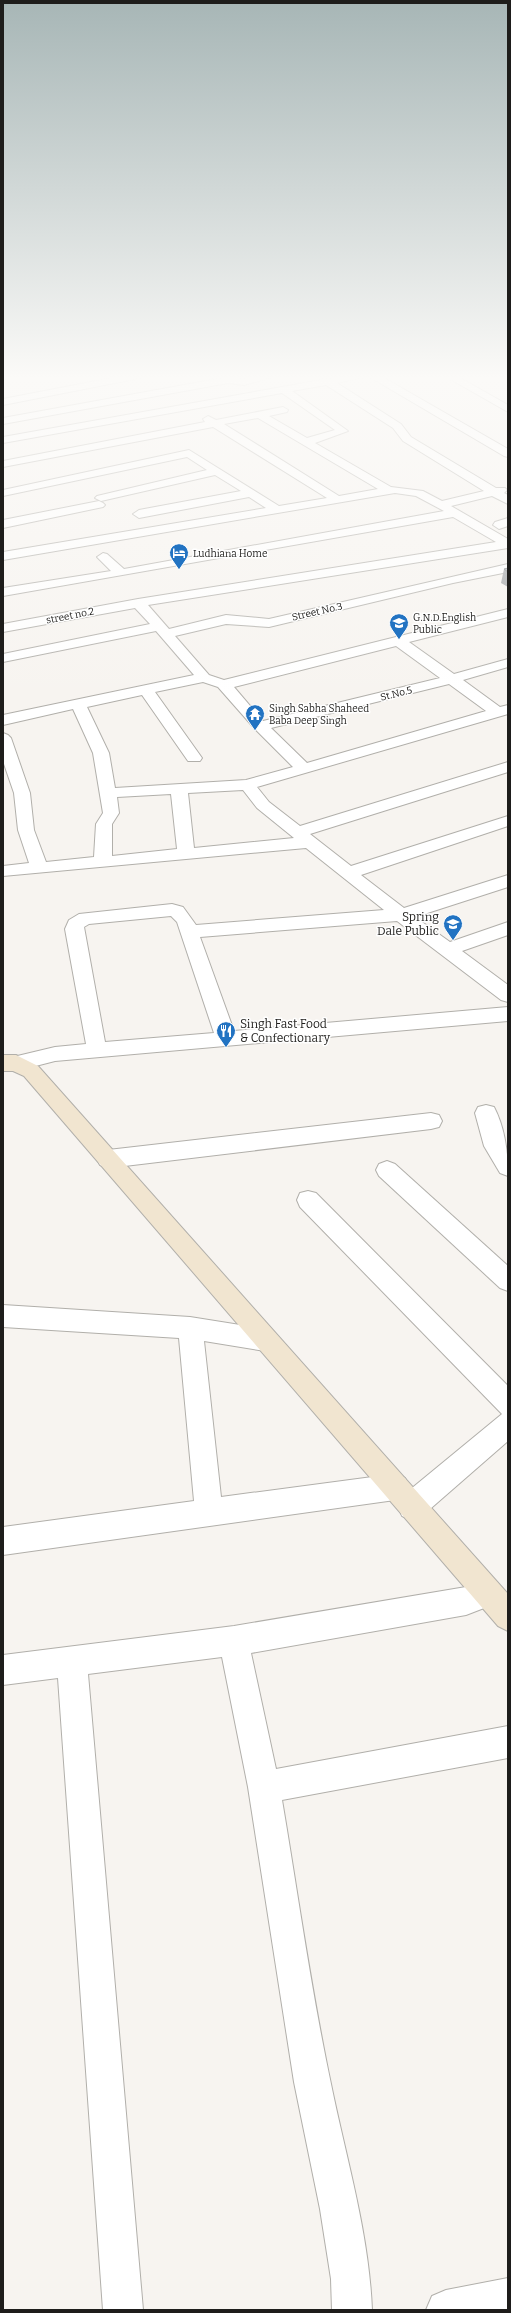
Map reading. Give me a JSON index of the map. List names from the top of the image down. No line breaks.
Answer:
{"streets":{"street":["Street No.3","street no.2","St.No.5"]},"places":{"hotel":["Ludhiana Home"],"school or university":["G.N.D.English Public","Spring Dale Public"],"temple":["Singh Sabha Shaheed Baba Deep Singh"],"restaurant":["Singh Fast Food & Confectionary"]}}
